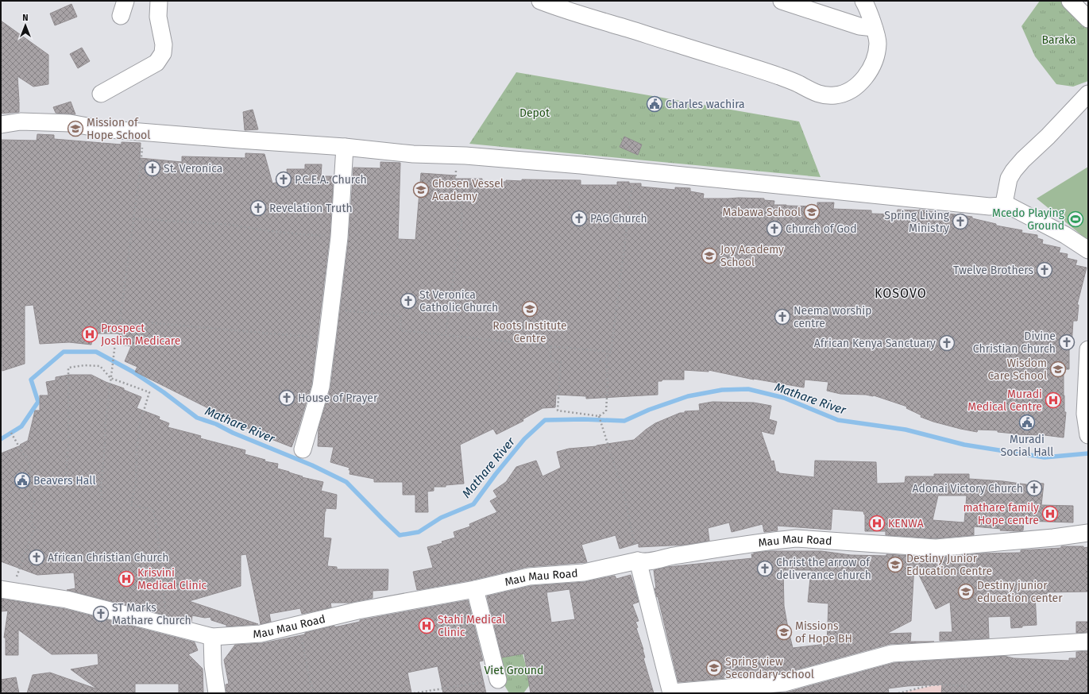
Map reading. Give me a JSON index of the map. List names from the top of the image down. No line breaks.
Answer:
{"streets":{"street":["Mau Mau Road"]},"districts":["KOSOVO"],"water":["Mathare River"],"parks":["Baraka","Depot","Viet Ground"],"places":{"public building":["Charles wachira","Muradi Social Hall","Beavers Hall"],"school or university":["Mission of Hope School","Chosen Vessel Academy","Mabawa School","Joy Academy School","Roots Institute Centre","Wisdom Care School","Destiny Junior Education Centre","Destiny junior education center","Missions of Hope BH","Spring view Secondary school"],"church":["St. Veronica","P.C.E.A. Church","Revelation Truth","PAG Church","Spring Living Ministry","Church of God","Twelve Brothers","St Veronica Catholic Church","Neema worship centre","Divine Christian Church","African Kenya Sanctuary","House of Prayer","Adonai Victory Church","African Christian Church","Christ the arrow of deliverance church","ST Marks Mathare Church"],"sports":["Mcedo Playing Ground"],"hospital":["Prospect Joslim Medicare","Muradi Medical Centre","mathare family Hope centre","KENWA","Krisvini Medical Clinic","Stahi Medical Clinic"]},"north":"top"}
